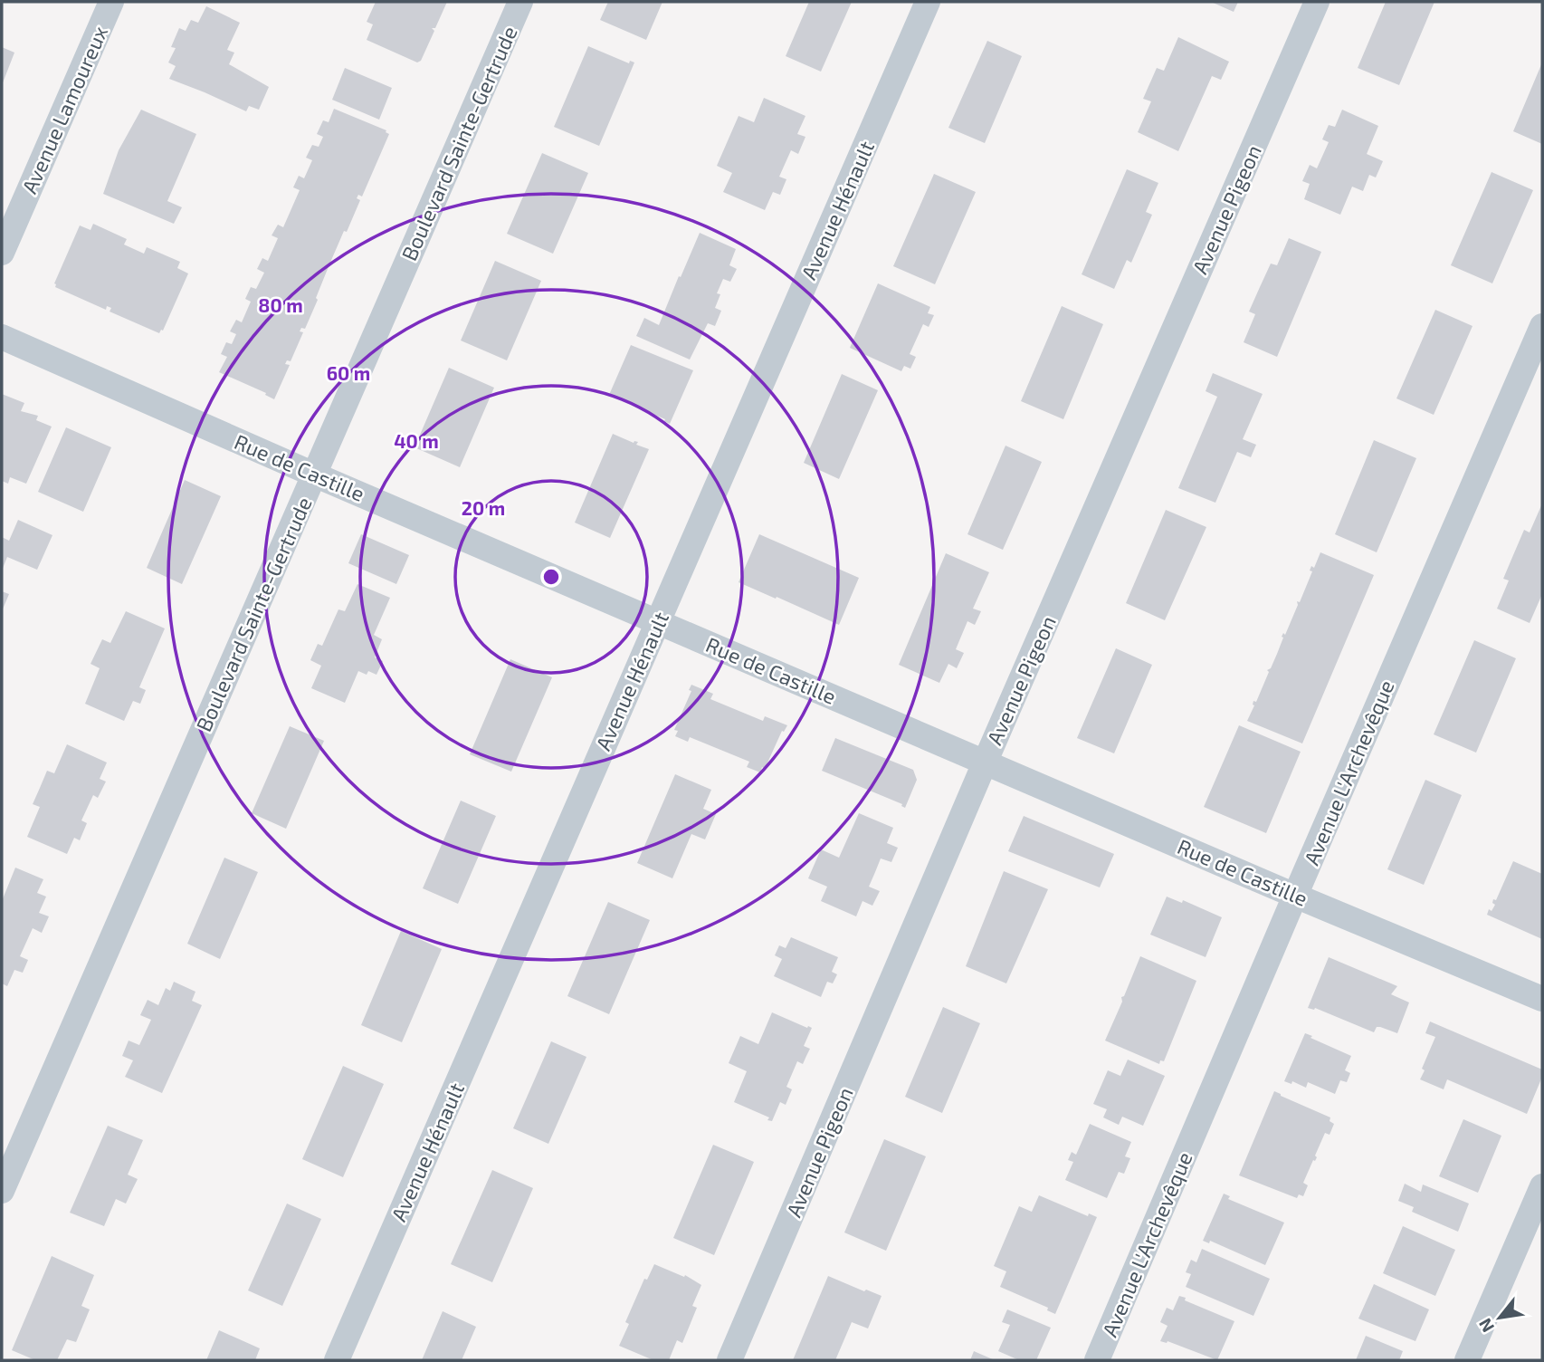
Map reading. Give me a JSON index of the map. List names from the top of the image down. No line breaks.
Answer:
{"streets":{"street":["Avenue Lamoureux","Boulevard Sainte-Gertrude","Avenue Pigeon","Avenue Hénault","Rue de Castille","Avenue L'Archevêque"]},"crossings":[["Boulevard Sainte-Gertrude","Rue de Castille"],["Avenue Pigeon","Rue de Castille"],["Avenue Hénault","Rue de Castille"],["Rue de Castille","Avenue L'Archevêque"]],"north":"bottom left","rings":["80 m","60 m","40 m","20 m"]}
